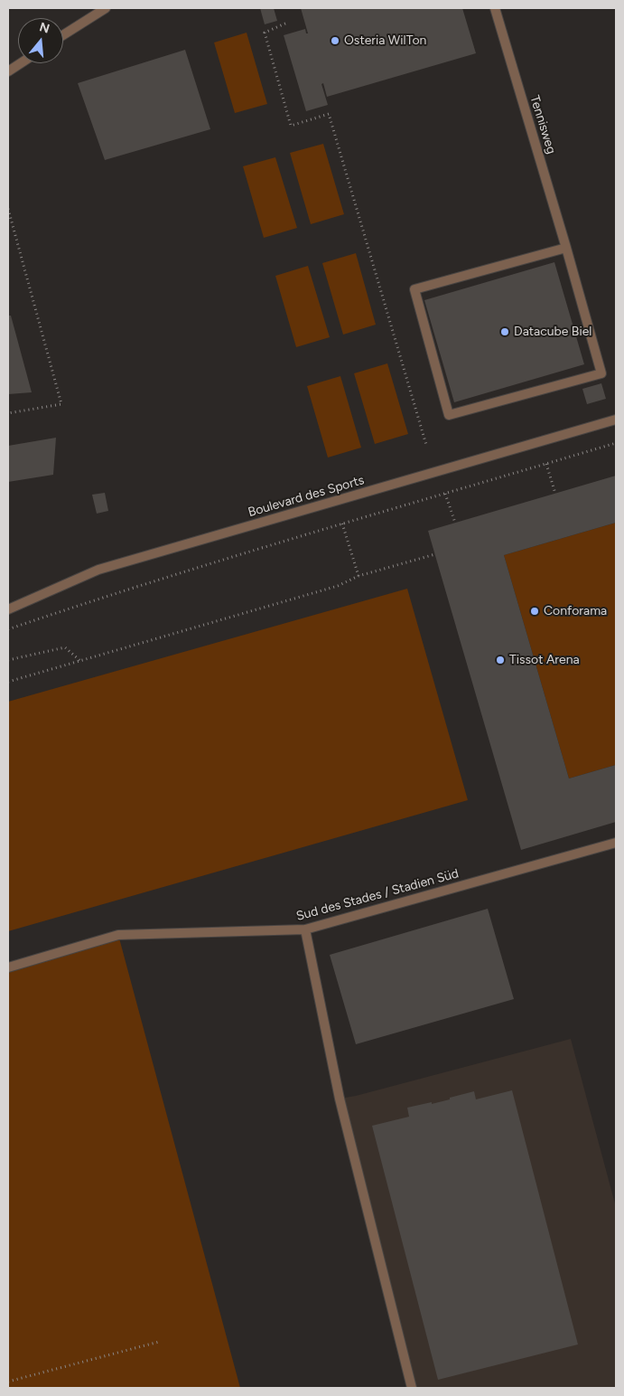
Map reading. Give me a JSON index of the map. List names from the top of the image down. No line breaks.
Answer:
{"streets":{"street":["Tennisweg","Boulevard des Sports","Sud des Stades / Stadien Süd"]},"places":["Osteria WilTon","Datacube Biel","Conforama","Tissot Arena"],"north":"top"}
